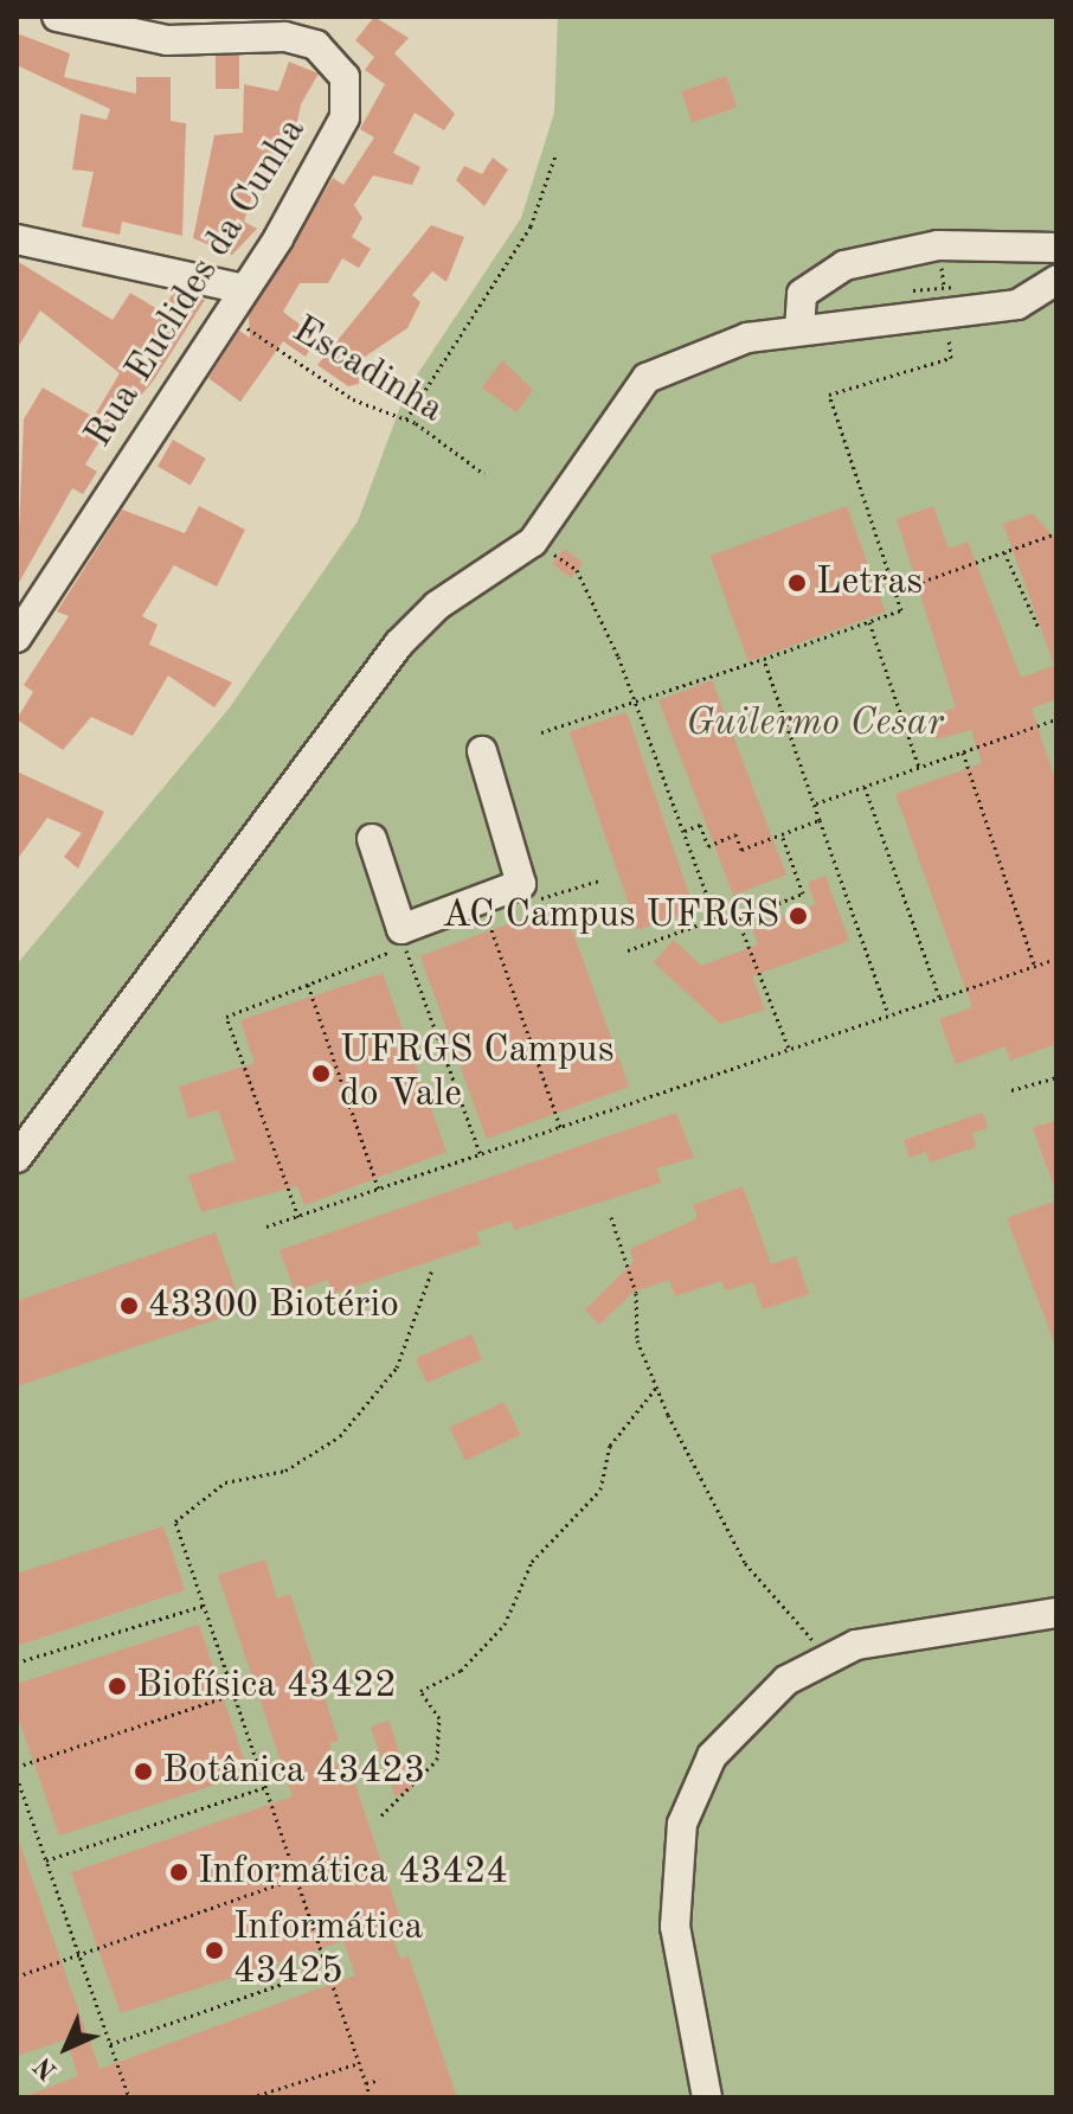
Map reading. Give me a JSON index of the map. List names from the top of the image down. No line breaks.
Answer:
{"streets":{"street":["Rua Euclides da Cunha"],"path":["Escadinha"]},"crossings":[["Rua Euclides da Cunha","Escadinha"]],"parks":["Guilermo Cesar"],"places":["Letras","AC Campus UFRGS","UFRGS Campus do Vale","43300 Biotério","Biofísica 43422","Botânica 43423","Informática 43424","Informática 43425"],"north":"bottom left"}
